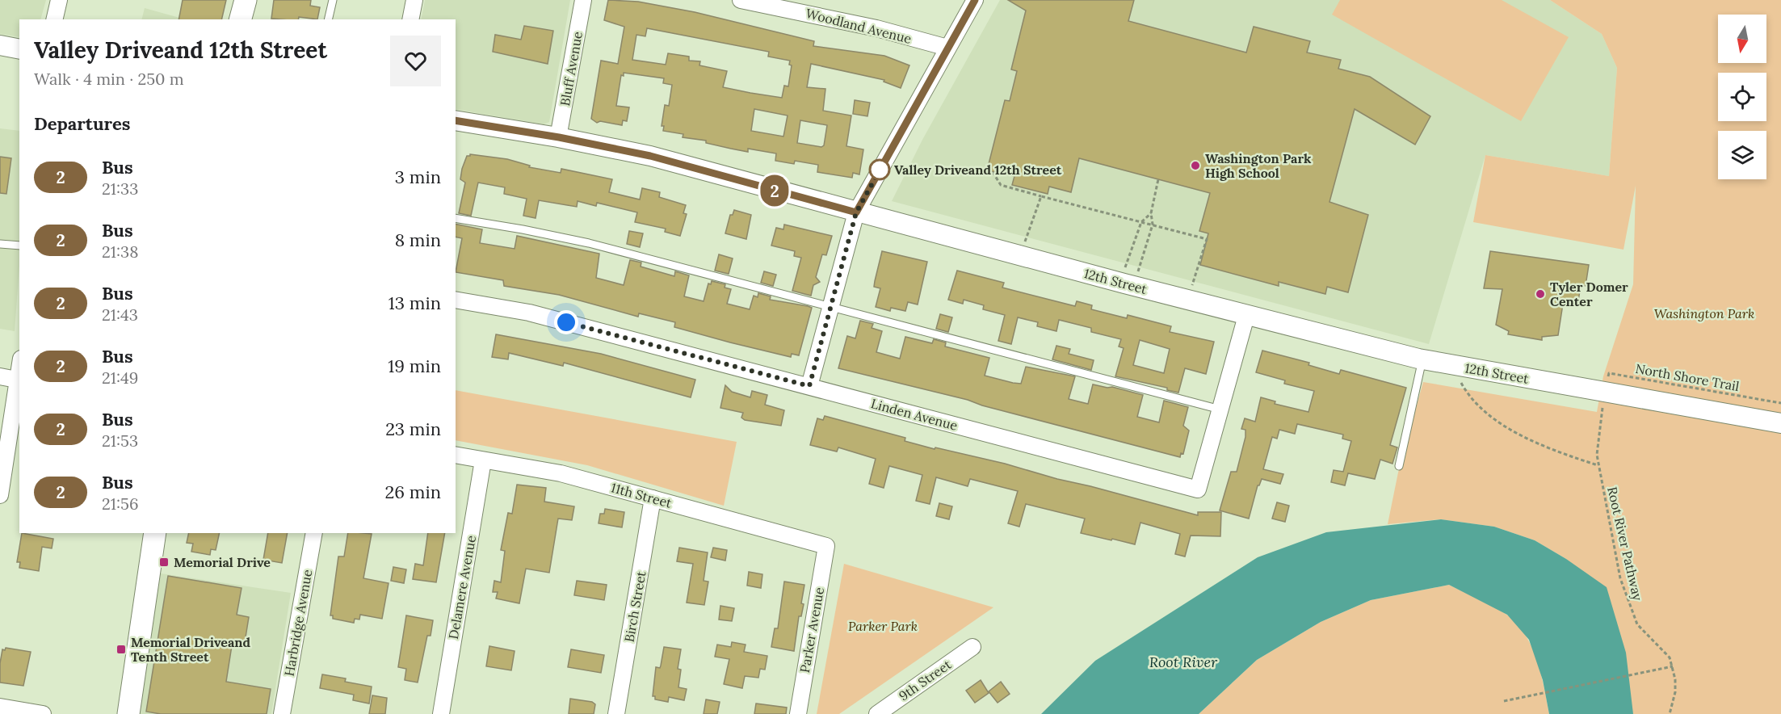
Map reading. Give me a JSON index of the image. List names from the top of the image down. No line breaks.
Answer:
{"streets":{"street":["Woodland Avenue","Bluff Avenue","12th Street","Linden Avenue","11th Street","Delamere Avenue","Birch Street","Harbridge Avenue","Parker Avenue","9th Street"],"path":["North Shore Trail","Root River Pathway"]},"crossings":[["Bluff Avenue","12th Street"],["12th Street","North Shore Trail"],["12th Street","Linden Avenue"],["12th Street","Root River Pathway"],["North Shore Trail","Root River Pathway"],["11th Street","Delamere Avenue"],["11th Street","Birch Street"],["11th Street","Parker Avenue"]],"water":["Root River"],"parks":["Washington Park","Parker Park"],"places":{"other":["Washington Park High School","Valley Driveand 12th Street","Tyler Domer Center"],"transit":["Memorial Drive","Memorial Driveand Tenth Street"]},"lines":["bus line 2"],"north":"bottom","page":{"on_map":"2","heading":[["Valley Driveand 12th Street","Walk · 4 min · 250 m"],"Departures"],"list":[{"mark":"2","name":"Bus","note":"21:33","value":"3 min"},{"mark":"2","name":"Bus","note":"21:38","value":"8 min"},{"mark":"2","name":"Bus","note":"21:43","value":"13 min"},{"mark":"2","name":"Bus","note":"21:49","value":"19 min"},{"mark":"2","name":"Bus","note":"21:53","value":"23 min"},{"mark":"2","name":"Bus","note":"21:56","value":"26 min"}]}}
